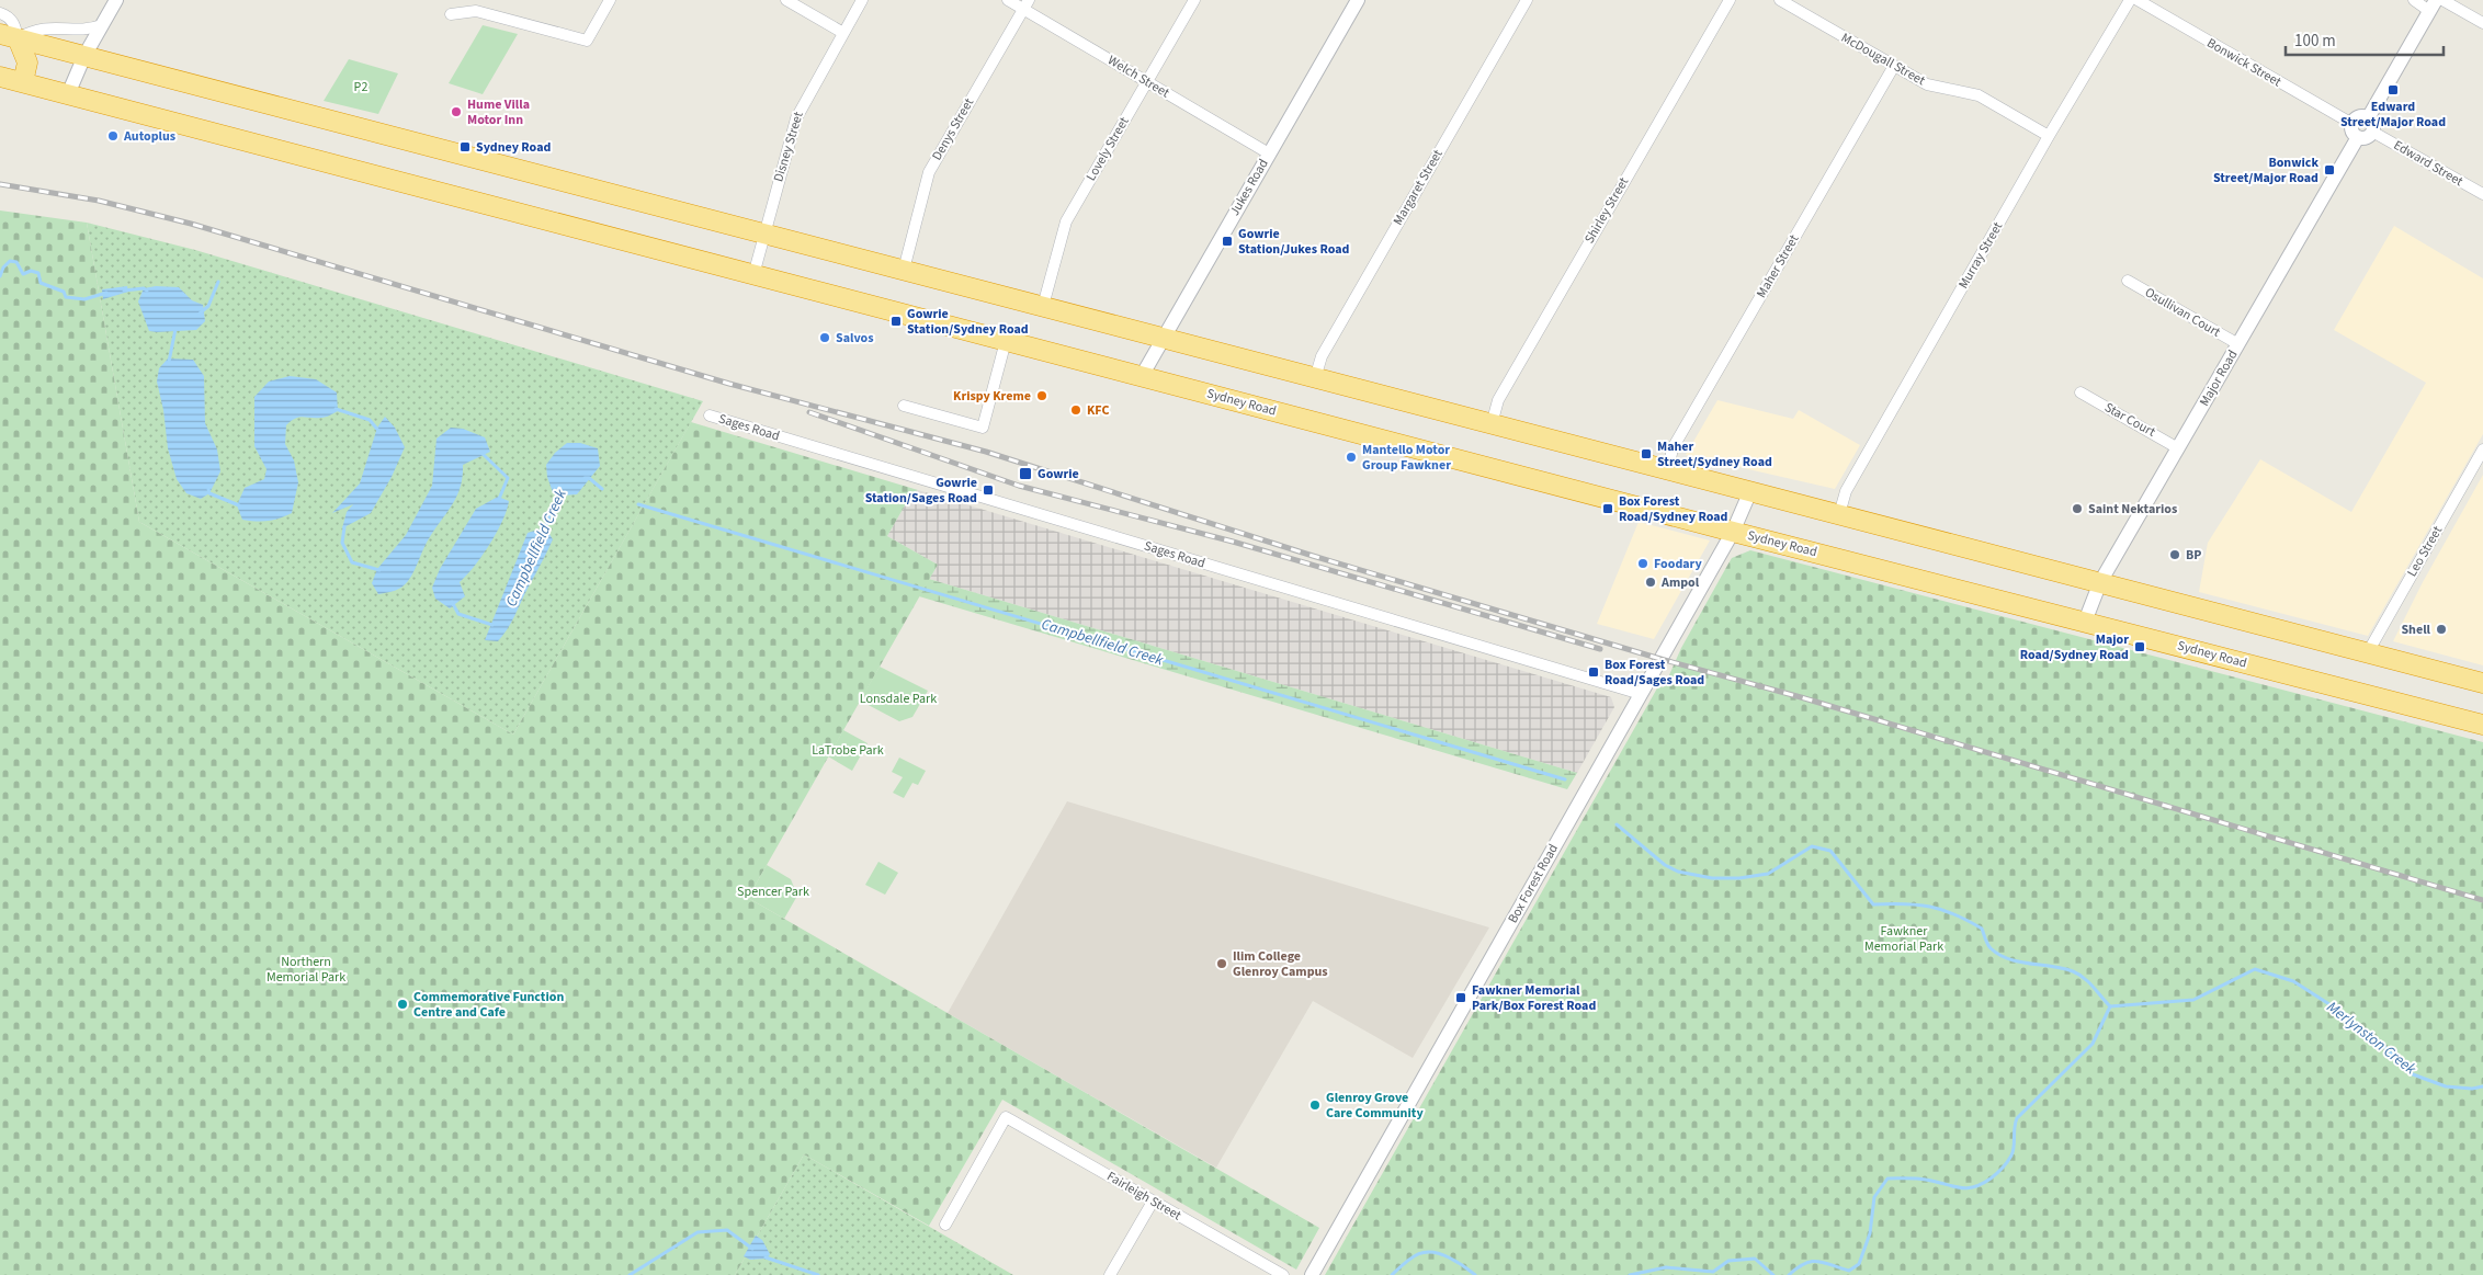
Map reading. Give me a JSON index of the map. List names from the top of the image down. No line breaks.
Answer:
{"streets":{"highway":["Sydney Road"],"street":["McDougall Street","Bonwick Street","Welch Street","Denys Street","Disney Street","Lovely Street","Edward Street","Jukes Road","Margaret Street","Shirley Street","Murray Street","Maher Street","Osullivan Court","Major Road","Star Court","Sages Road","Leo Street","Box Forest Road","Fairleigh Street"]},"crossings":[["McDougall Street","Murray Street"],["McDougall Street","Maher Street"],["Bonwick Street","Edward Street"],["Bonwick Street","Major Road"],["Welch Street","Denys Street"],["Welch Street","Lovely Street"],["Welch Street","Jukes Road"],["Disney Street","Sydney Road"],["Edward Street","Major Road"],["Jukes Road","Sydney Road"],["Osullivan Court","Major Road"],["Major Road","Sydney Road"],["Major Road","Star Court"],["Sydney Road","Box Forest Road"],["Sages Road","Box Forest Road"]],"water":["Campbellfield Creek","Merlynston Creek"],"parks":["P2","Lonsdale Park","LaTrobe Park","Spencer Park","Fawkner Memorial Park","Northern Memorial Park"],"places":{"transit":["Edward Street/Major Road","Sydney Road","Bonwick Street/Major Road","Gowrie Station/Jukes Road","Gowrie Station/Sydney Road","Maher Street/Sydney Road","Gowrie","Gowrie Station/Sages Road","Box Forest Road/Sydney Road","Major Road/Sydney Road","Box Forest Road/Sages Road","Fawkner Memorial Park/Box Forest Road"],"other":["Hume Villa Motor Inn","Autoplus","Salvos","Krispy Kreme","KFC","Mantello Motor Group Fawkner","Saint Nektarios","BP","Foodary","Ampol","Shell","Ilim College Glenroy Campus","Commemorative Function Centre and Cafe","Glenroy Grove Care Community"]},"scale_bar":"100 m"}
